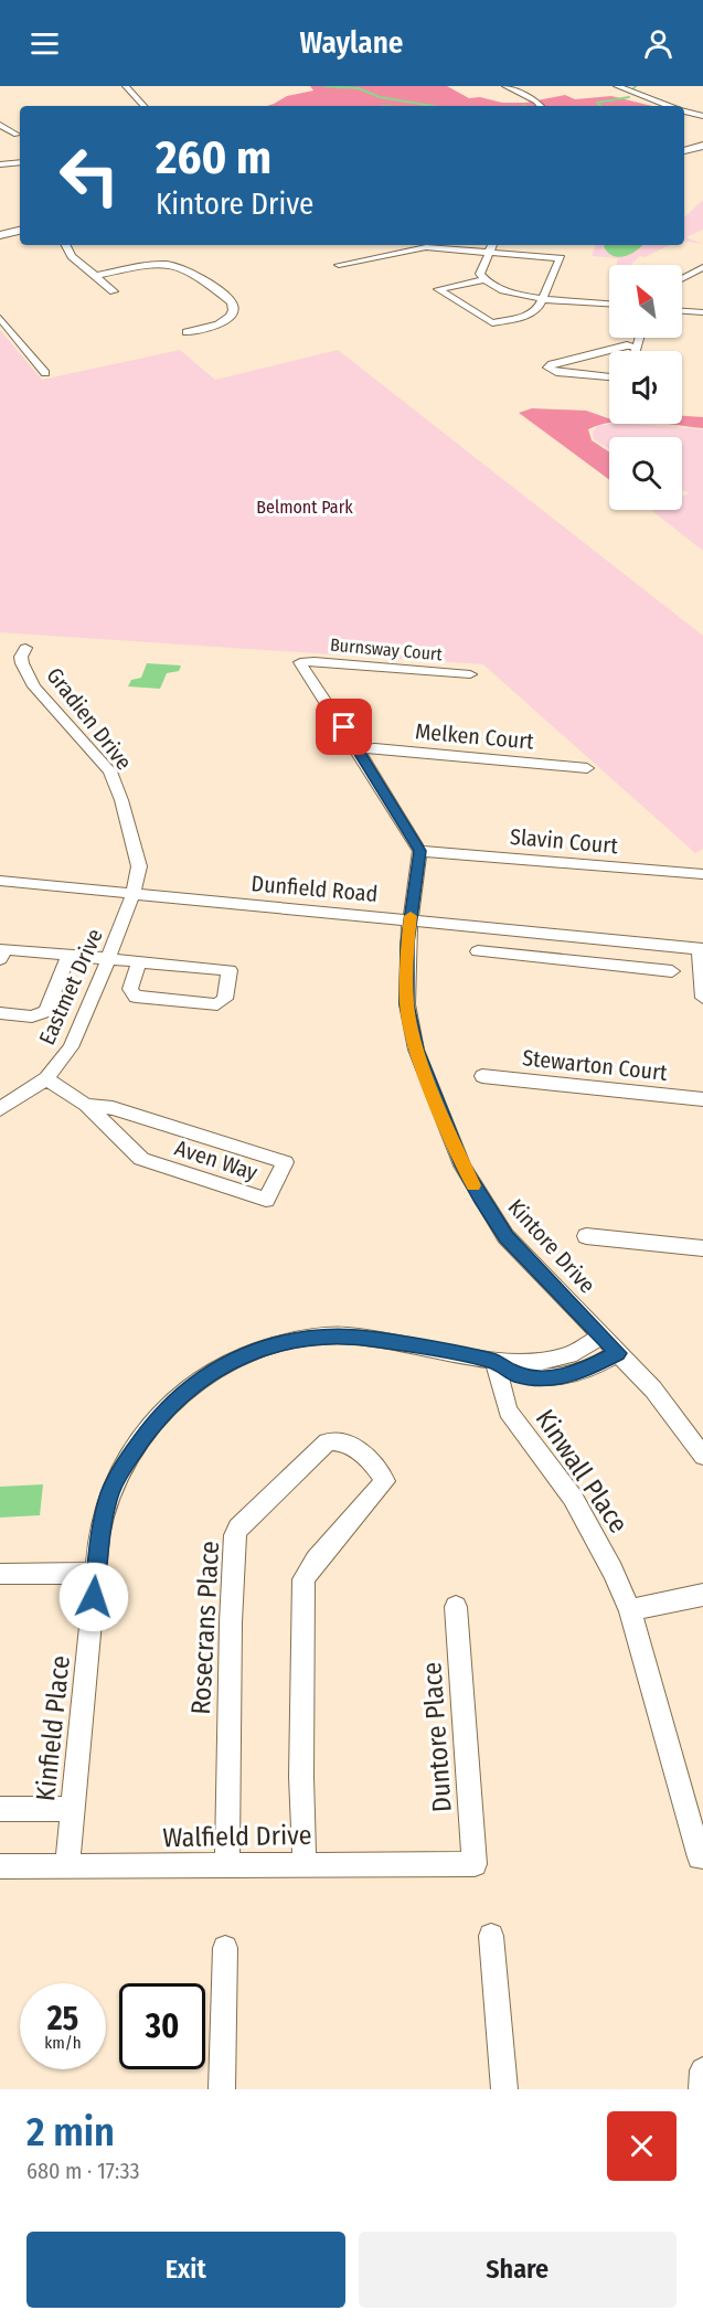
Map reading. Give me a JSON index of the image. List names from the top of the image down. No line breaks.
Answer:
{"streets":{"street":["Burnsway Court","Gradien Drive","Melken Court","Slavin Court","Dunfield Road","Eastmet Drive","Stewarton Court","Aven Way","Kintore Drive","Kinwall Place","Rosecrans Place","Kinfield Place","Duntore Place","Walfield Drive"]},"crossings":[["Burnsway Court","Melken Court"],["Gradien Drive","Dunfield Road"],["Gradien Drive","Eastmet Drive"],["Slavin Court","Kintore Drive"],["Dunfield Road","Eastmet Drive"],["Dunfield Road","Kintore Drive"],["Eastmet Drive","Aven Way"],["Kintore Drive","Kinfield Place"],["Kinwall Place","Kinfield Place"],["Rosecrans Place","Walfield Drive"],["Kinfield Place","Walfield Drive"],["Duntore Place","Walfield Drive"]],"parks":["Belmont Park"],"north":"top left","page":{"header":"Waylane","turn":["260 m","Kintore Drive"],"speed":"25 km/h","limit":"30","heading":["2 min","680 m · 17:33"],"buttons":["Exit","Share"]}}
